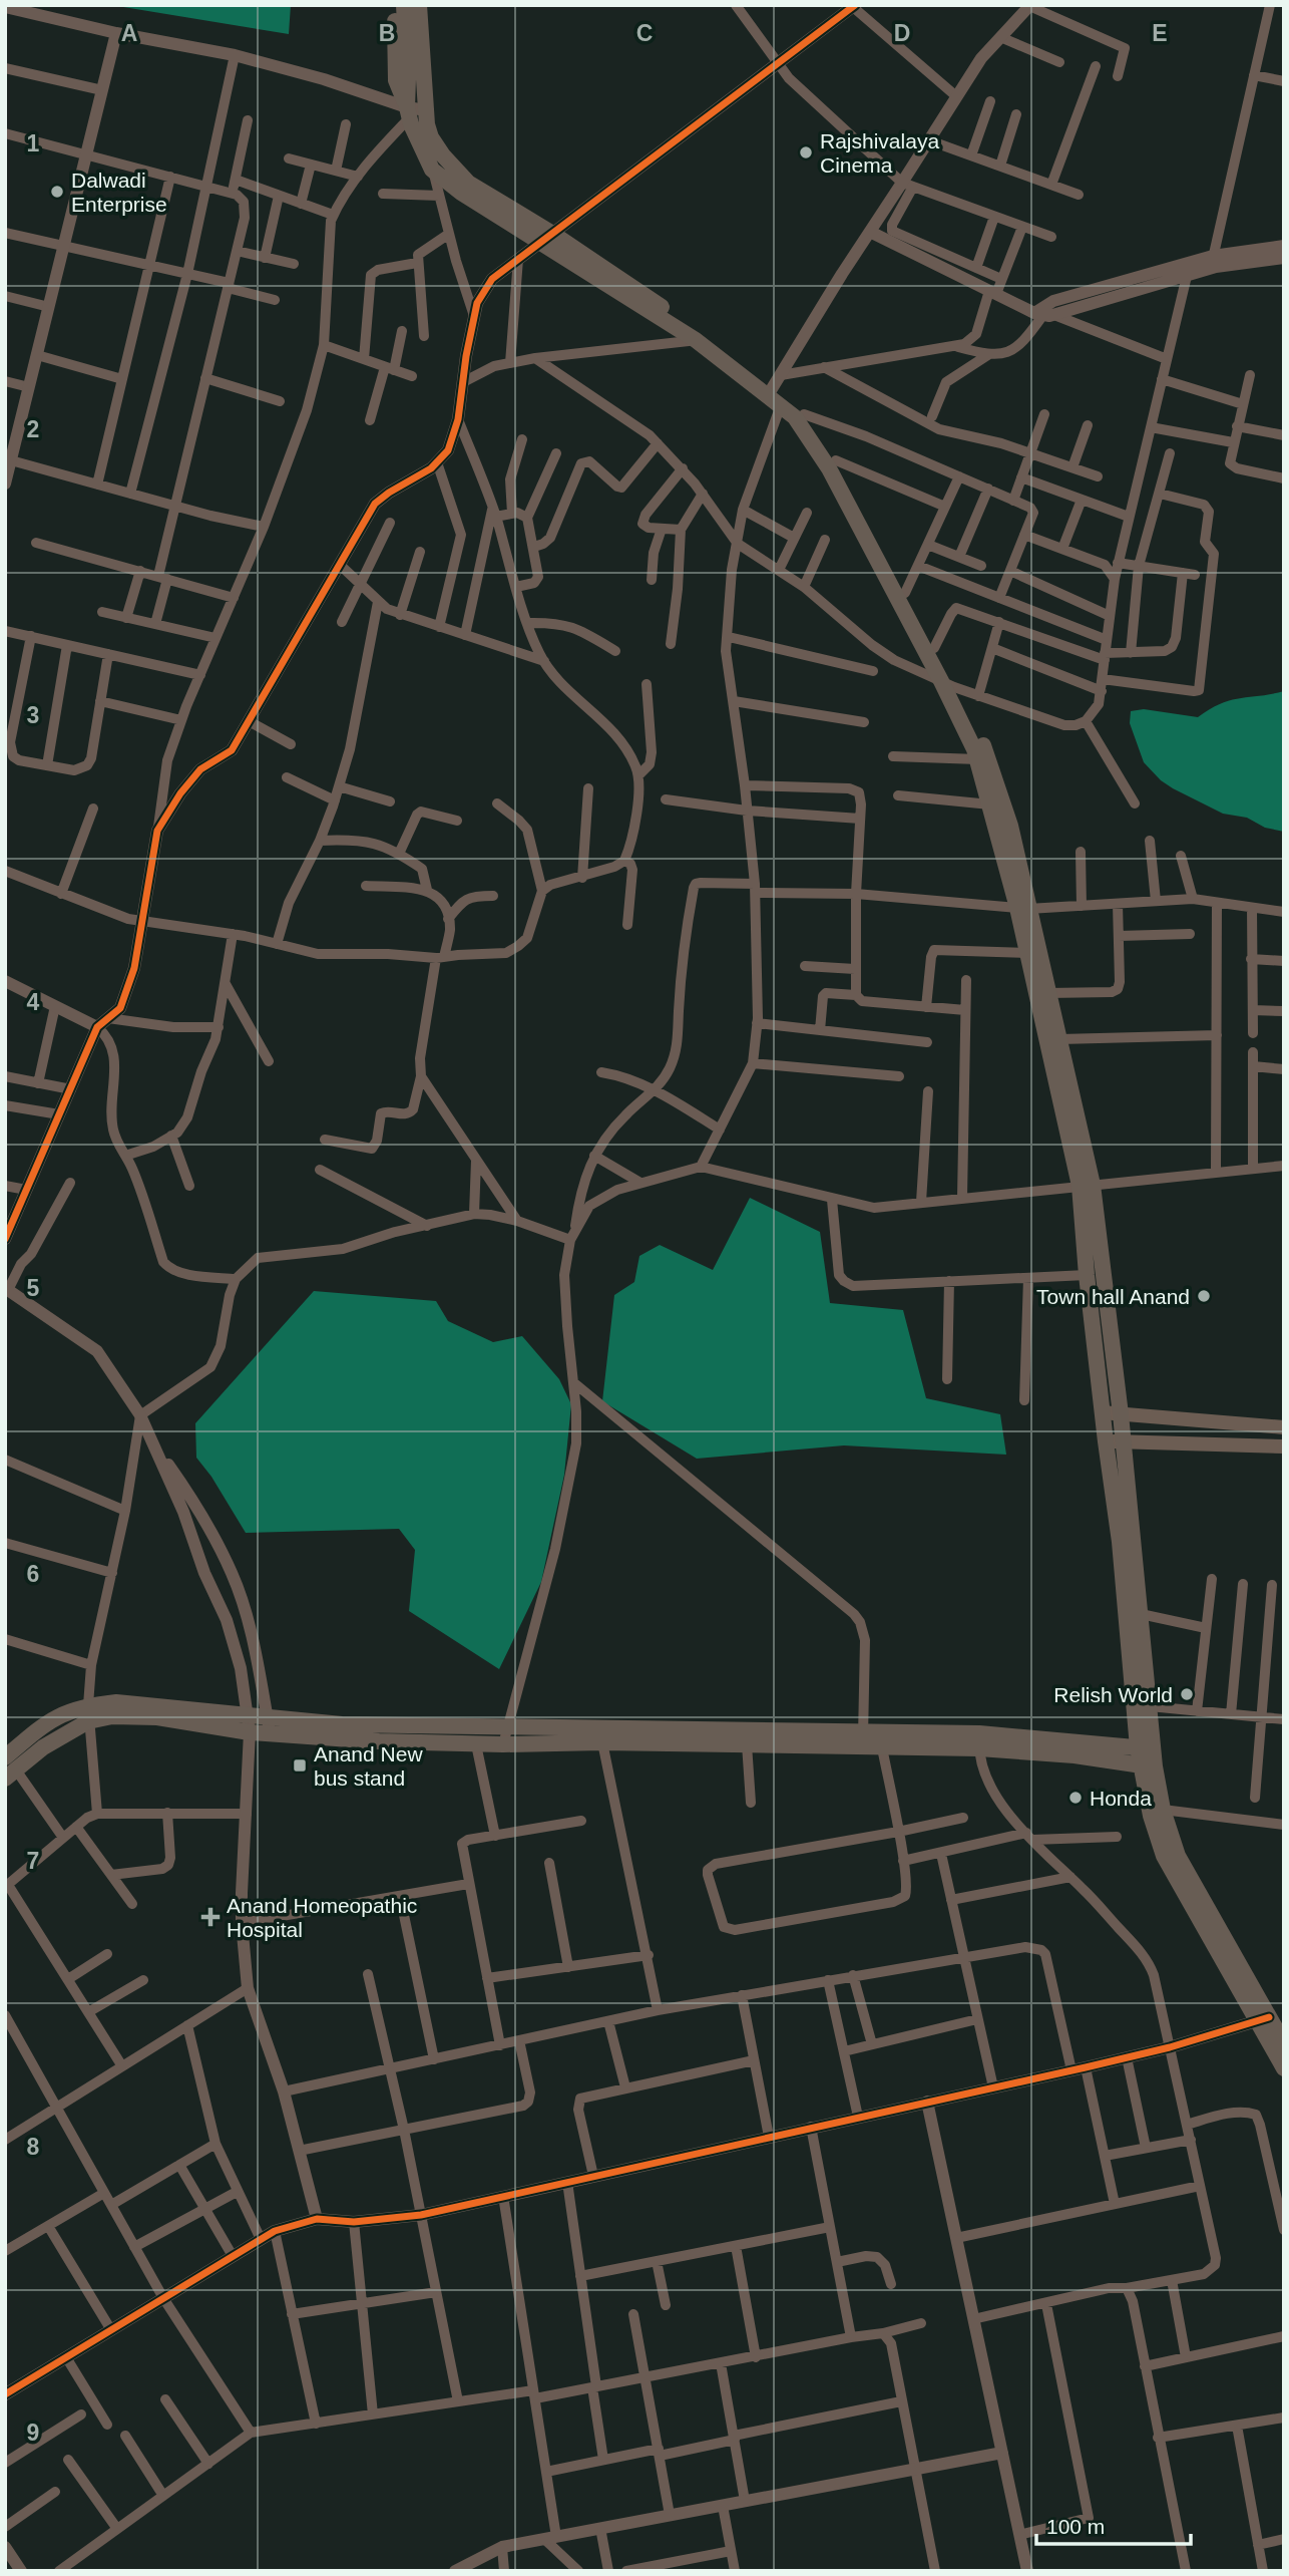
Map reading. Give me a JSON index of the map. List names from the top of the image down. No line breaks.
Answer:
{"places":{"other":["Rajshivalaya Cinema","Dalwadi Enterprise","Town hall Anand","Relish World","Honda"],"transit":["Anand New bus stand"],"health":["Anand Homeopathic Hospital"]},"scale_bar":"100 m","grid":{"columns":["A","B","C","D","E"],"rows":["1","2","3","4","5","6","7","8","9"]}}
